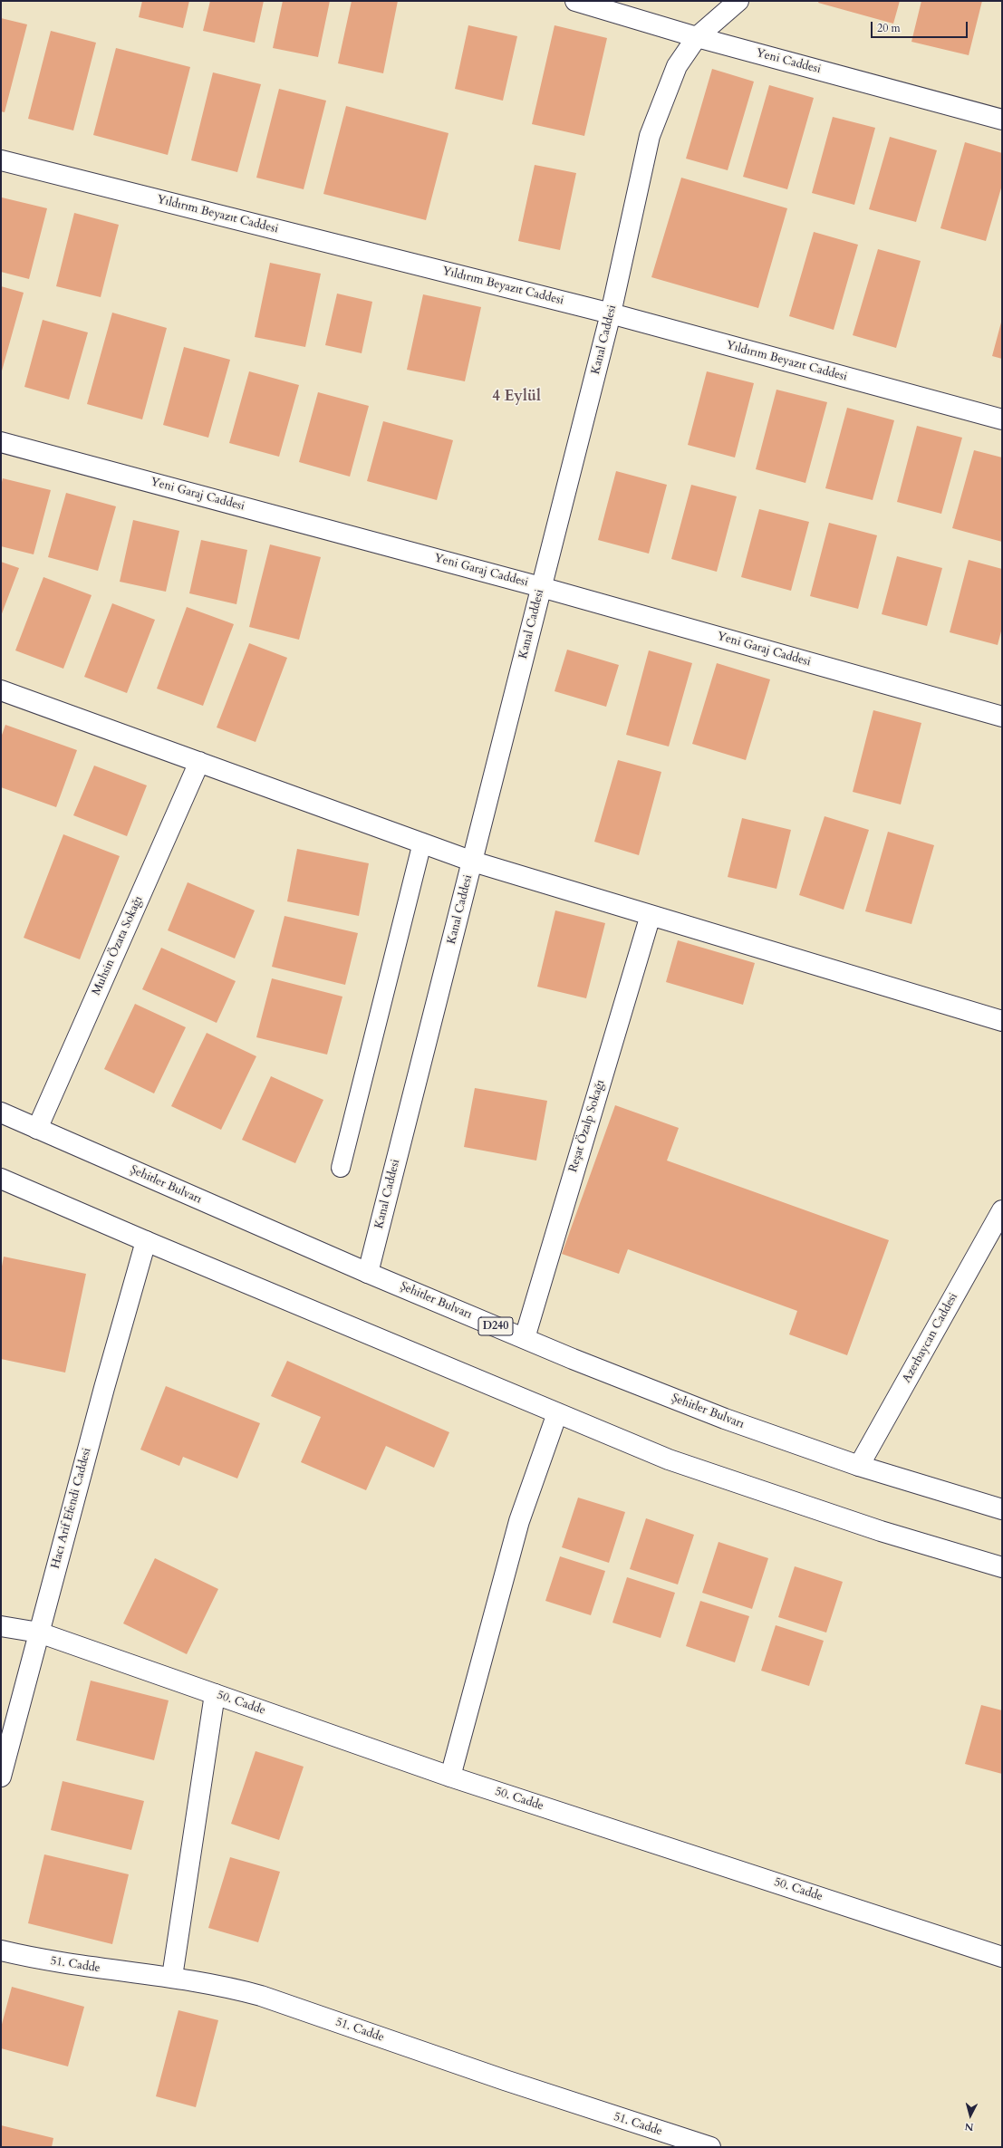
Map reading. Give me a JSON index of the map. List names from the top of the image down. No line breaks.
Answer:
{"streets":{"street":["Yeni Caddesi","Yıldırım Beyazıt Caddesi","Kanal Caddesi","Yeni Garaj Caddesi","Muhsin Özata Sokağı","Reşat Özalp Sokağı","Şehitler Bulvarı","D240","Azerbaycan Caddesi","Hacı Arif Efendi Caddesi","50. Cadde","51. Cadde"]},"crossings":[["Yeni Caddesi","Kanal Caddesi"],["Yıldırım Beyazıt Caddesi","Kanal Caddesi"],["Kanal Caddesi","Yeni Garaj Caddesi"],["Kanal Caddesi","Şehitler Bulvarı"],["Muhsin Özata Sokağı","Şehitler Bulvarı"],["Reşat Özalp Sokağı","Şehitler Bulvarı"],["Şehitler Bulvarı","Azerbaycan Caddesi"],["Hacı Arif Efendi Caddesi","50. Cadde"]],"districts":["4 Eylül"],"scale_bar":"20 m","north":"bottom"}
